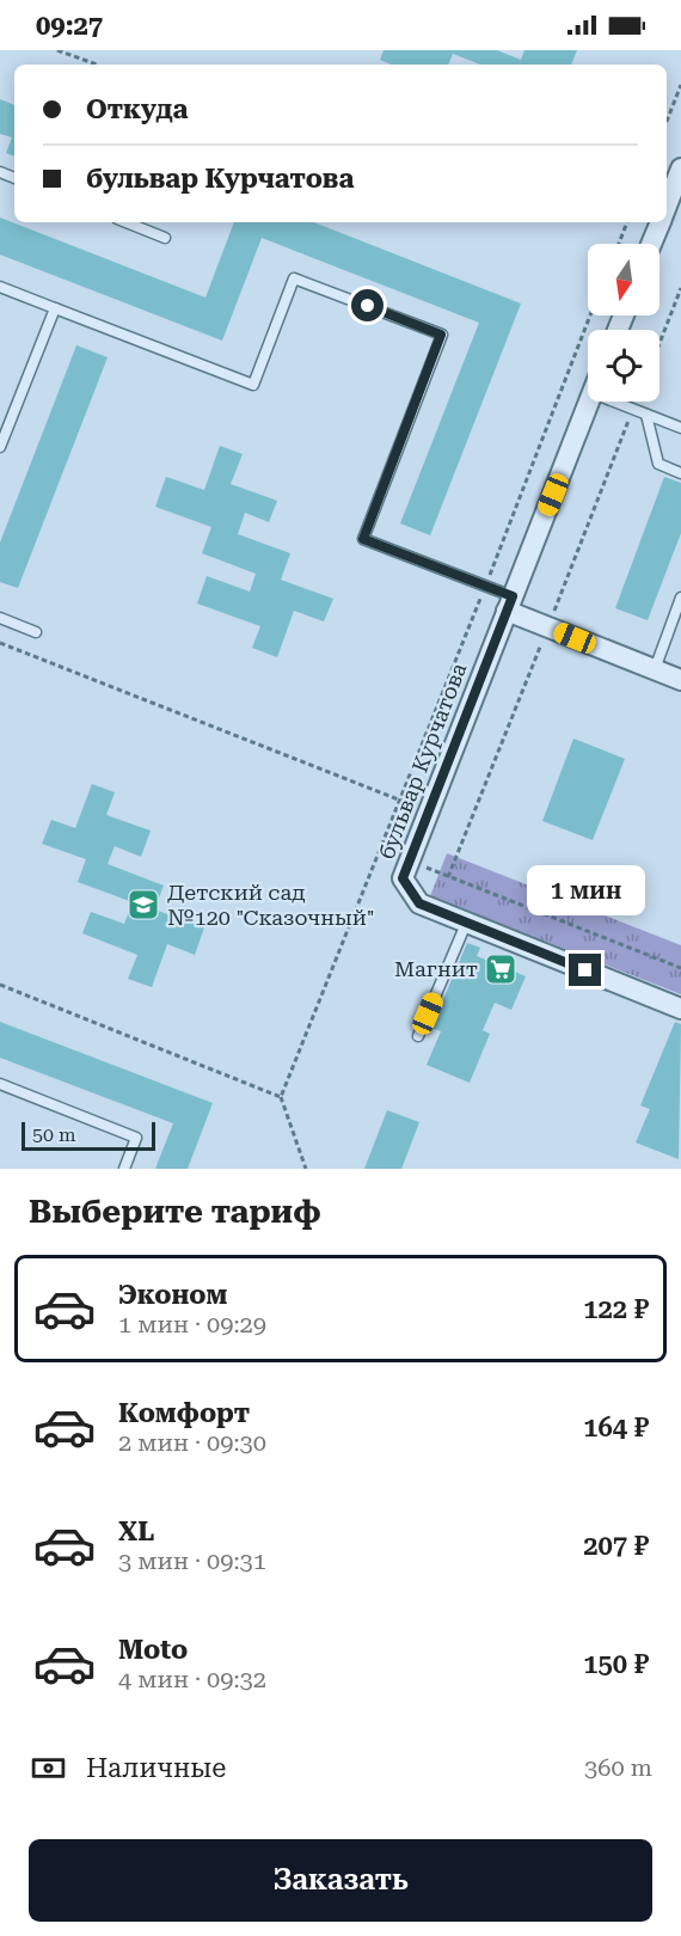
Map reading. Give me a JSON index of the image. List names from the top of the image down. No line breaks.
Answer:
{"streets":{"street":["бульвар Курчатова"]},"places":{"school or university":["Детский сад №120 \"Сказочный\""],"supermarket":["Магнит"]},"scale_bar":"50 m","north":"bottom","page":{"status":"09:27","banner":["Откуда","бульвар Курчатова"],"bubble":"1 мин","scale":"50 m","heading":"Выберите тариф","list":[{"name":"Эконом","note":"1 мин · 09:29","value":"122 ₽"},{"name":"Комфорт","note":"2 мин · 09:30","value":"164 ₽"},{"name":"XL","note":"3 мин · 09:31","value":"207 ₽"},{"name":"Moto","note":"4 мин · 09:32","value":"150 ₽"}],"pay":["Наличные","360 m"],"buttons":"Заказать"}}
